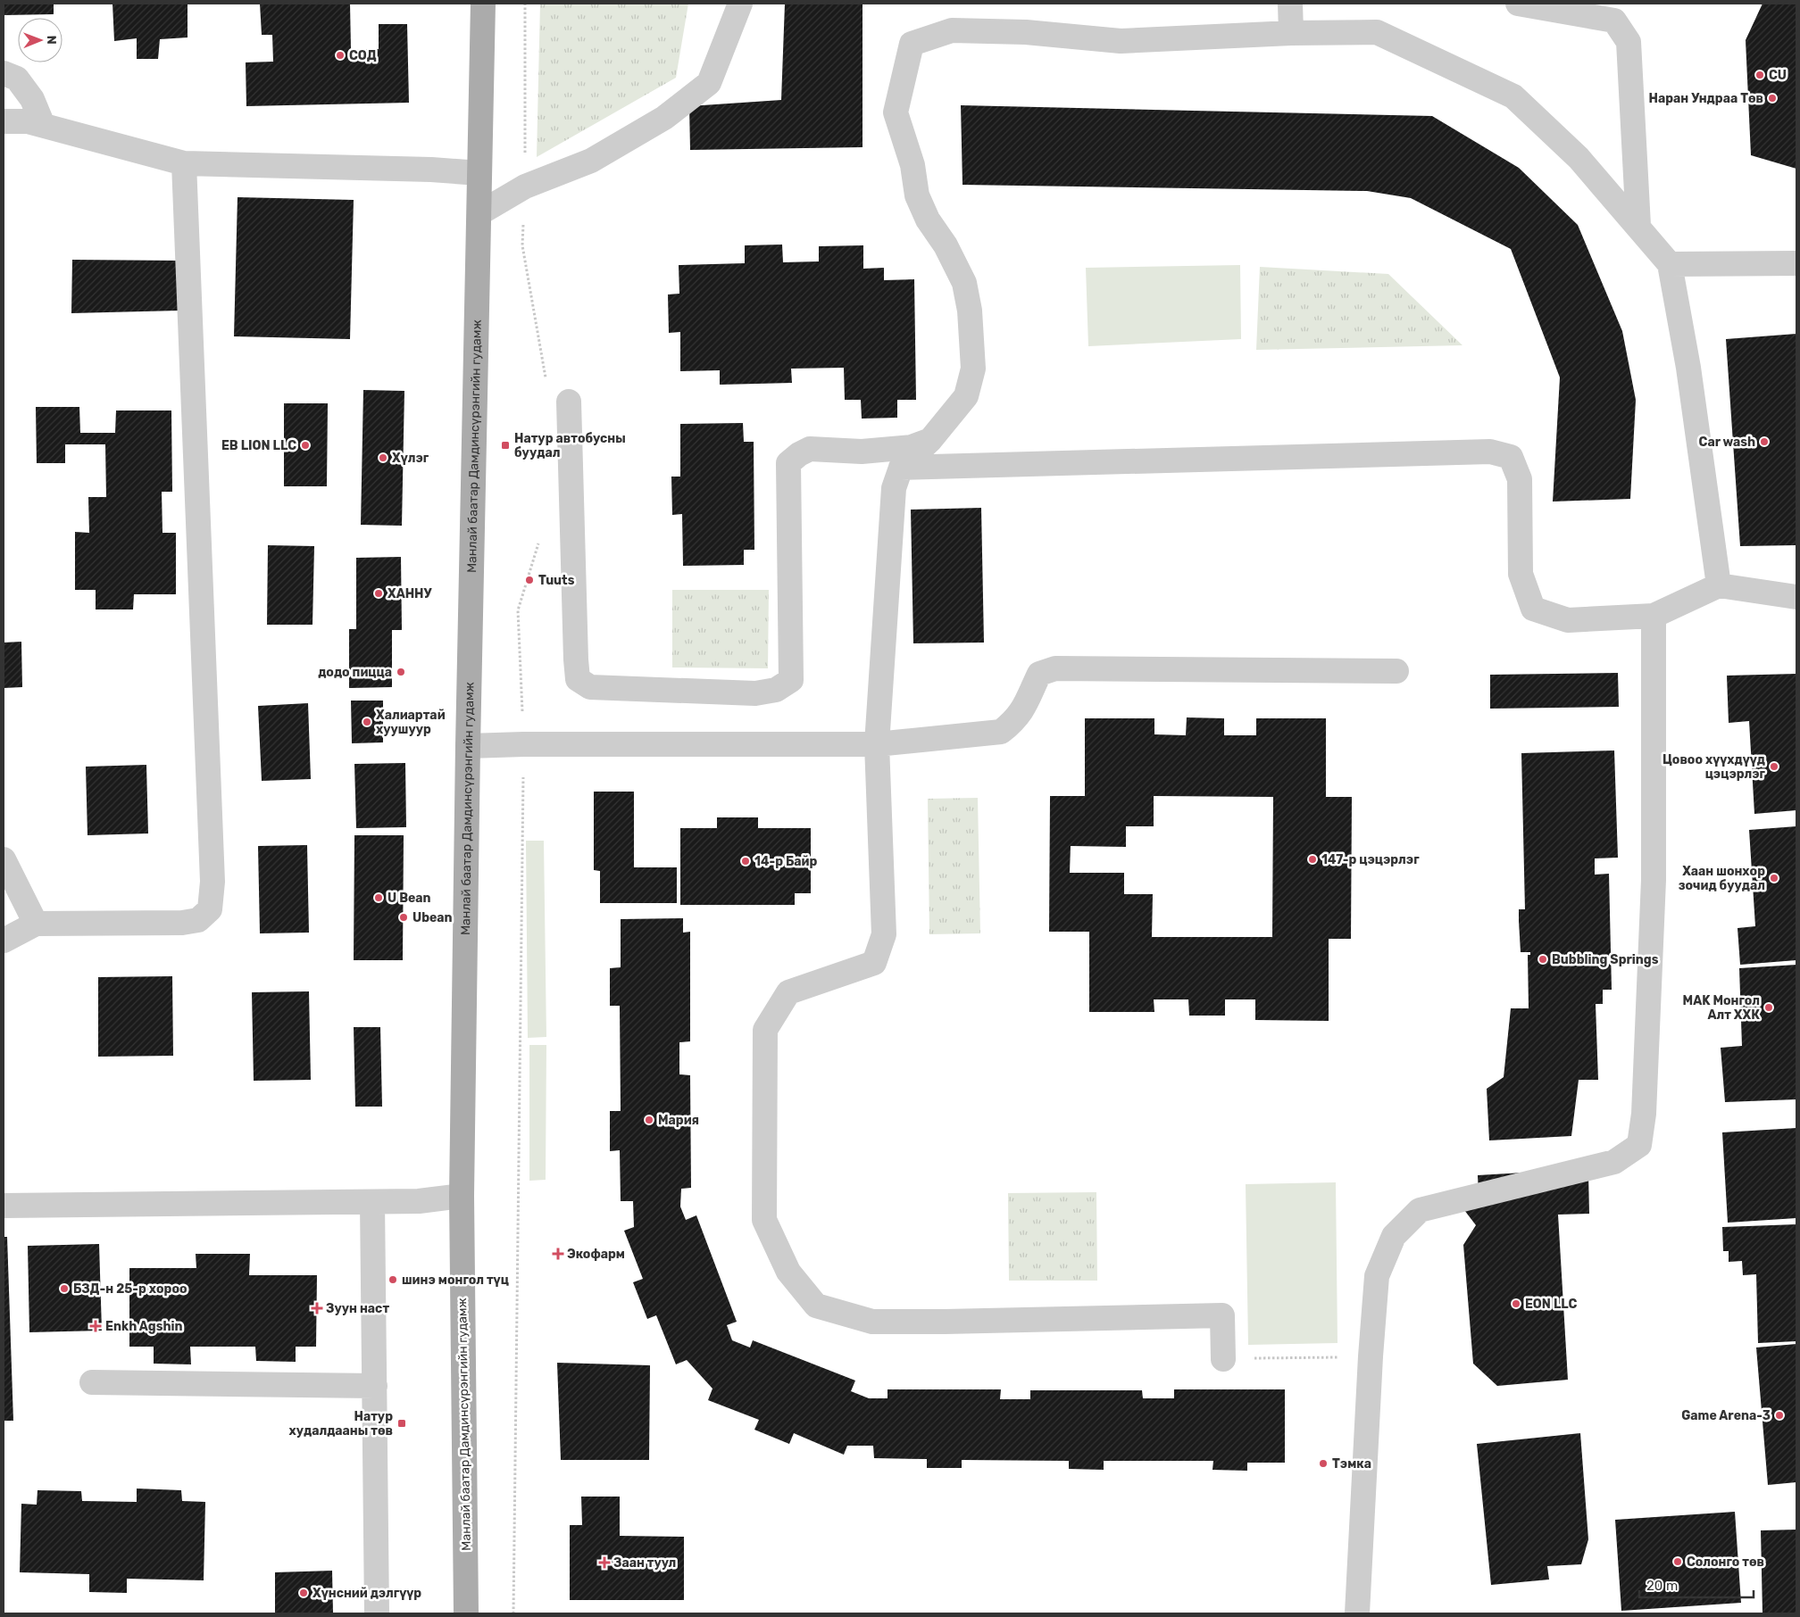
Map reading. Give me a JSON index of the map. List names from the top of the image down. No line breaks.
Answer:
{"streets":{"main road":["Манлай баатар Дамдинсүрэнгийн гудамж"]},"places":{"other":["СОД","CU","Наран Ундраа Төв","Car wash","EB LION LLC","Хүлэг","Tuuts","ХАННУ","додо пицца","Халиартай хуушуур","Цовоо хүүхдүүд цэцэрлэг","147-р цэцэрлэг","14-р Байр","Хаан шонхор зочид буудал","U Bean","Ubean","Bubbling Springs","MAK Монгол Алт ХХК","Мария","шинэ монгол түц","БЗД-н 25-р хороо","EON LLC","Game Arena-3","Тэмка","Солонго төв","Хүнсний дэлгүүр"],"transit":["Натур автобусны буудал","Натур худалдааны төв"],"health":["Экофарм","Зуун наст","Enkh Agshin","Заан туул"]},"scale_bar":"20 m","north":"right"}
